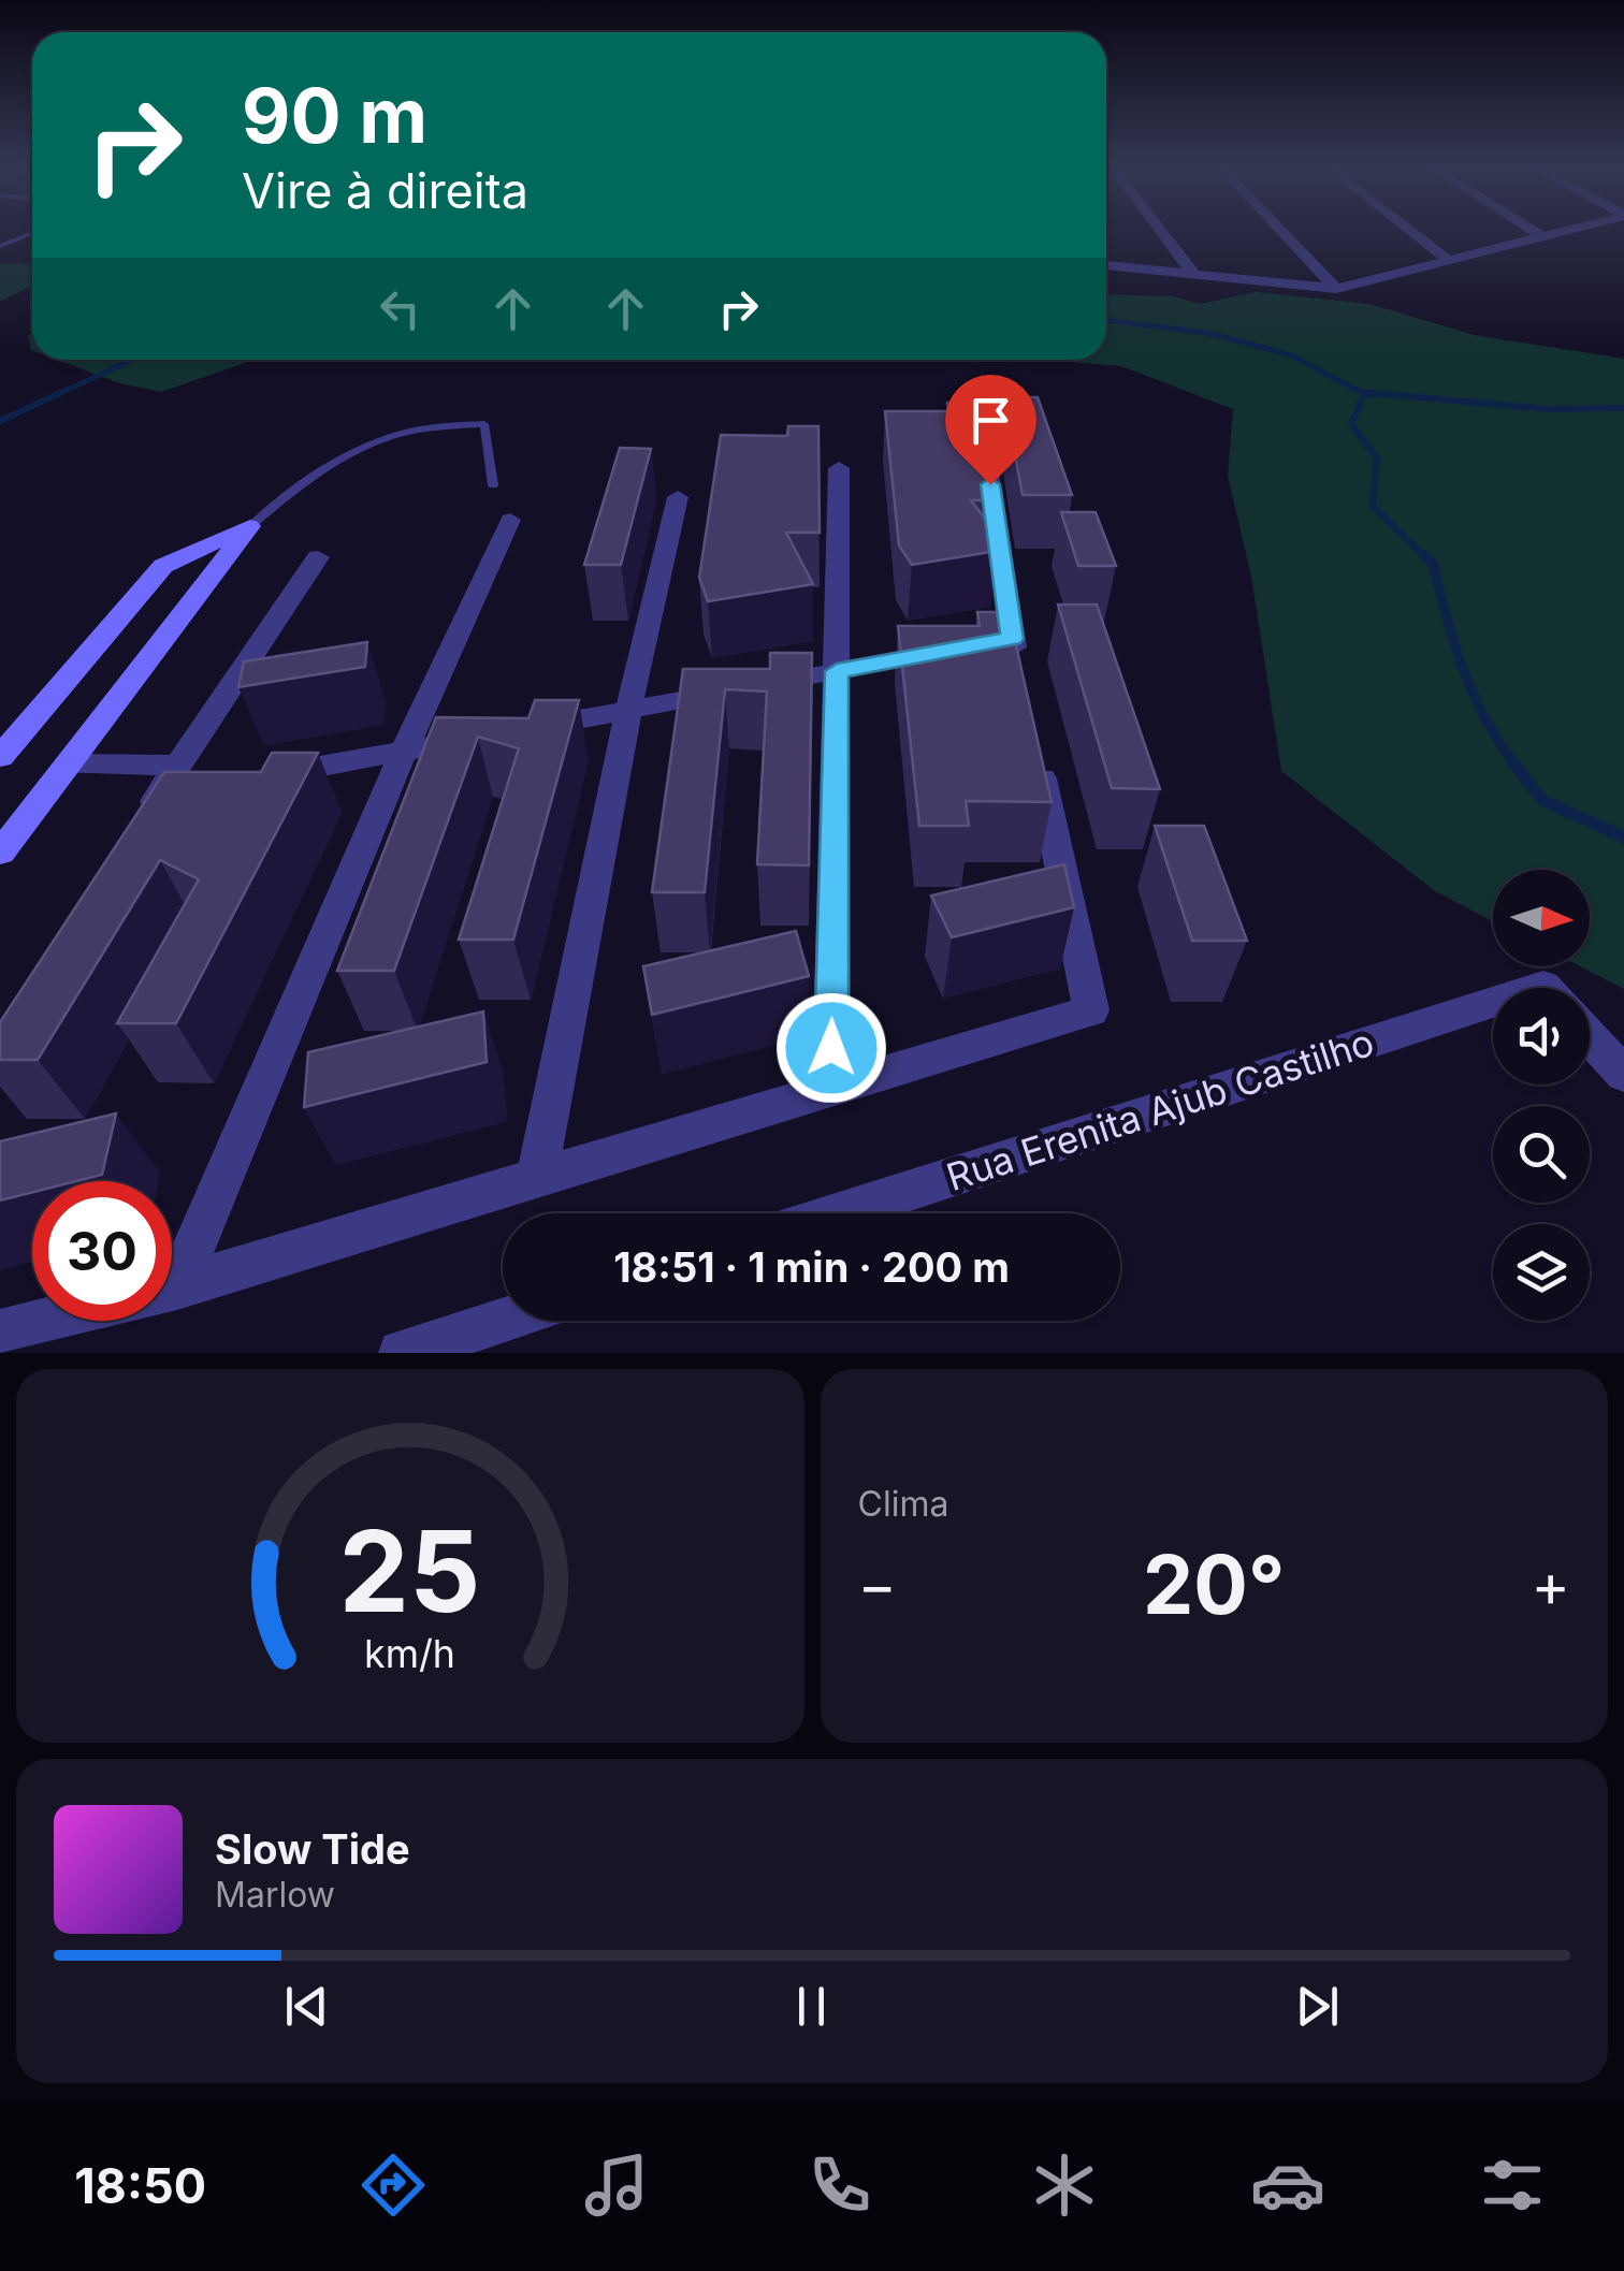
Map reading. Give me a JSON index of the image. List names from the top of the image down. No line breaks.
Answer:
{"streets":{"street":["Rua Erenita Ajub Castilho"]},"north":"right","page":{"turn":["90 m","Vire à direita"],"limit":"30","trip":"18:51 · 1 min · 200 m","tile":"Clima","heat":["−","20°","+"],"song":["Slow Tide","Marlow"],"tabs":"18:50","gauge":["25","km/h"]}}
